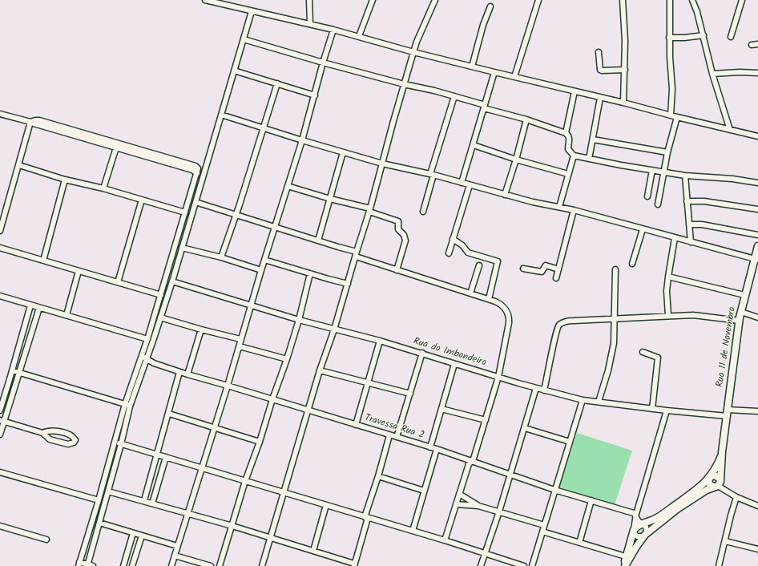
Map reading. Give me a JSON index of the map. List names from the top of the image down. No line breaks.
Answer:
{"streets":{"main road":["Rua 11 de Novembro"],"street":["Rua do Imbondeiro","Travessa Rua 2"]},"crossings":[["Rua 11 de Novembro","Rua do Imbondeiro"]]}
